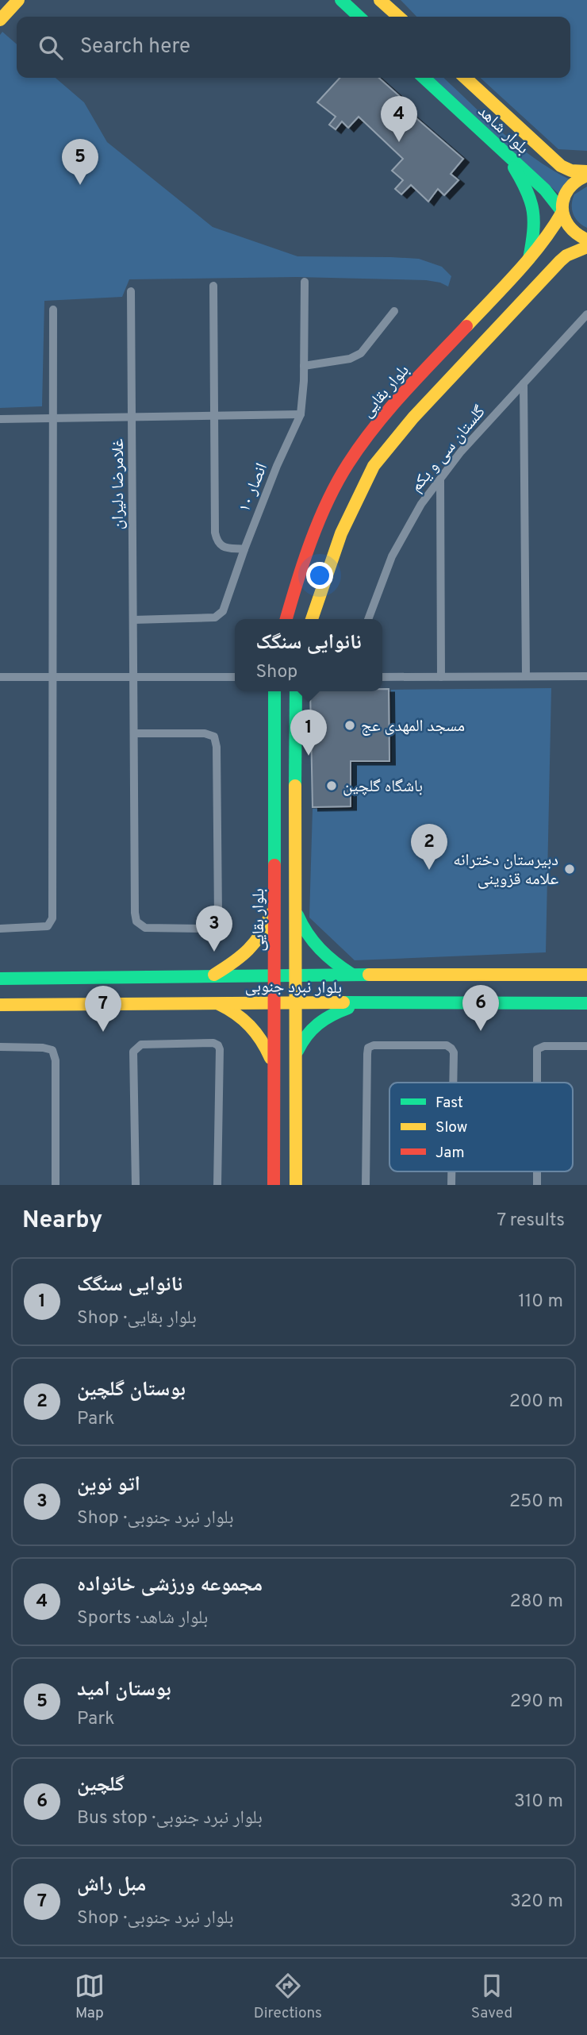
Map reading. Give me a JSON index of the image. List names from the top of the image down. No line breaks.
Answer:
{"streets":{"main road":["بلوار شاهد","بلوار بقایی","بلوار نبرد جنوبی"],"street":["گلستان سی و یکم","غلامرضا دلیران","انصار ۱۰"]},"crossings":[["بلوار شاهد","بلوار بقایی"],["بلوار بقایی","بلوار نبرد جنوبی"],["غلامرضا دلیران","انصار ۱۰"]],"places":["مسجد المهدی عج","باشگاه گلچین","دبیرستان دخترانه علامه قزوینی"],"legend":["Fast","Slow","Jam"],"page":{"search":"Search here","pins":["4","5","1","2","3","6","7"],"popup":["نانوایی سنگک","Shop"],"heading":["Nearby","7 results"],"list":[{"mark":"1","name":"نانوایی سنگک","note":"Shop · بلوار بقایی","value":"110 m"},{"mark":"2","name":"بوستان گلچین","note":"Park","value":"200 m"},{"mark":"3","name":"اتو نوین","note":"Shop · بلوار نبرد جنوبی","value":"250 m"},{"mark":"4","name":"مجموعه ورزشی خانواده","note":"Sports · بلوار شاهد","value":"280 m"},{"mark":"5","name":"بوستان امید","note":"Park","value":"290 m"},{"mark":"6","name":"گلچین","note":"Bus stop · بلوار نبرد جنوبی","value":"310 m"},{"mark":"7","name":"مبل راش","note":"Shop · بلوار نبرد جنوبی","value":"320 m"}],"nav":["Map","Directions","Saved"]}}
